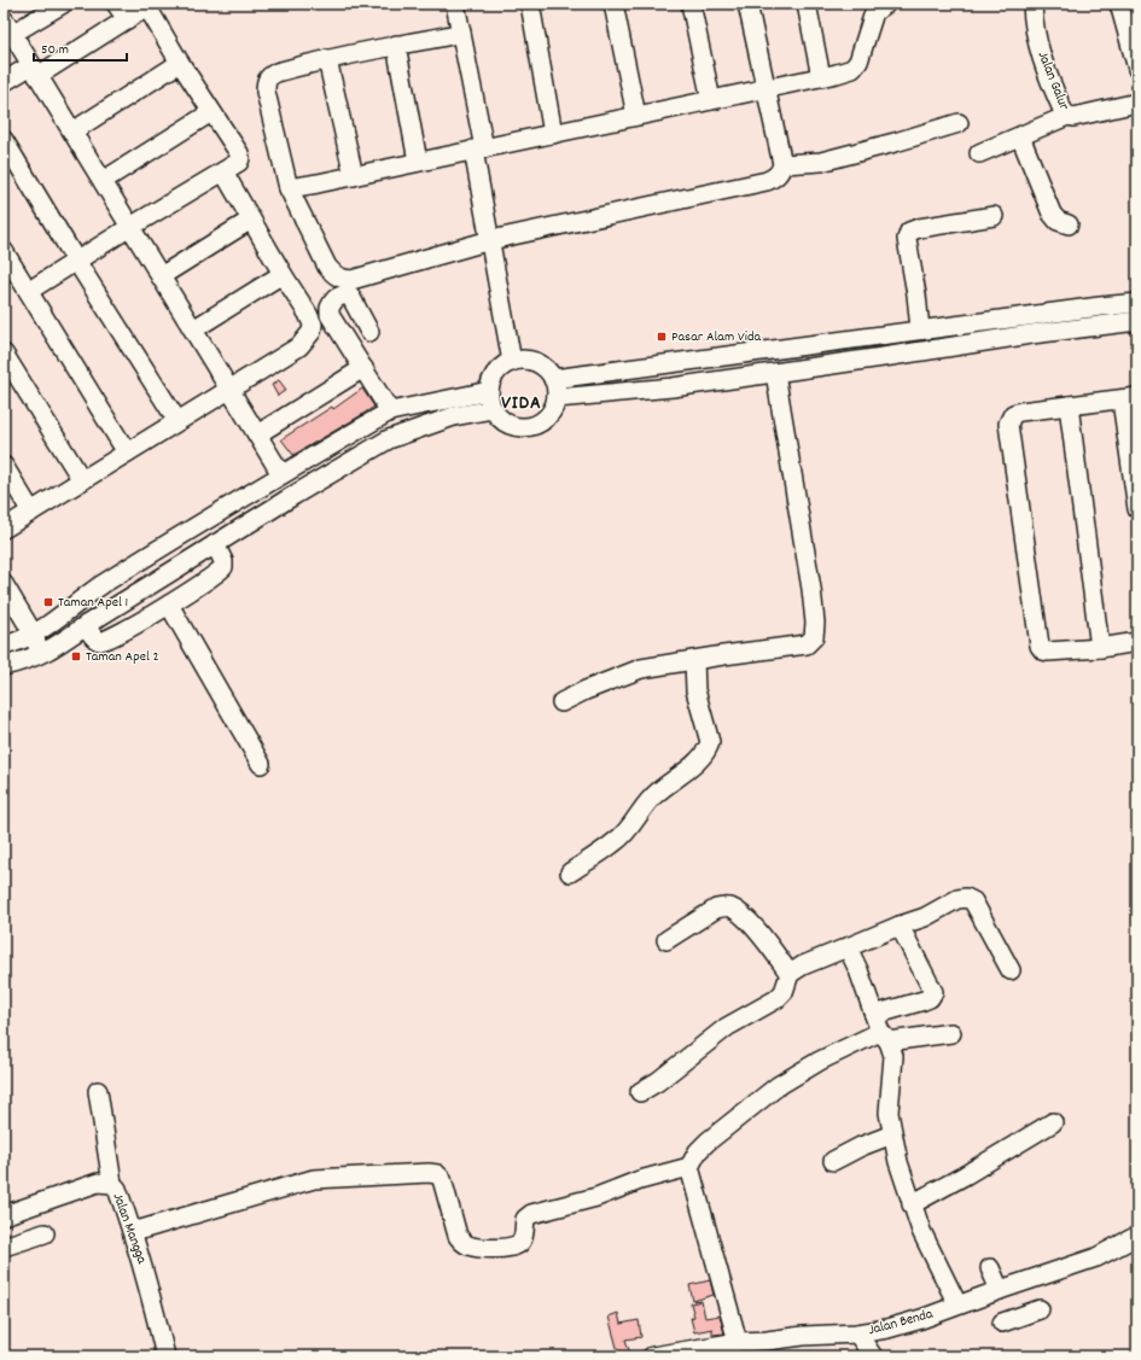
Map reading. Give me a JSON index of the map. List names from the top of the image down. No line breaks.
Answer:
{"streets":{"street":["Jalan Galur","Jalan Mangga","Jalan Benda"]},"districts":["VIDA"],"places":{"transit":["Pasar Alam Vida","Taman Apel 1","Taman Apel 2"]},"scale_bar":"50 m"}
